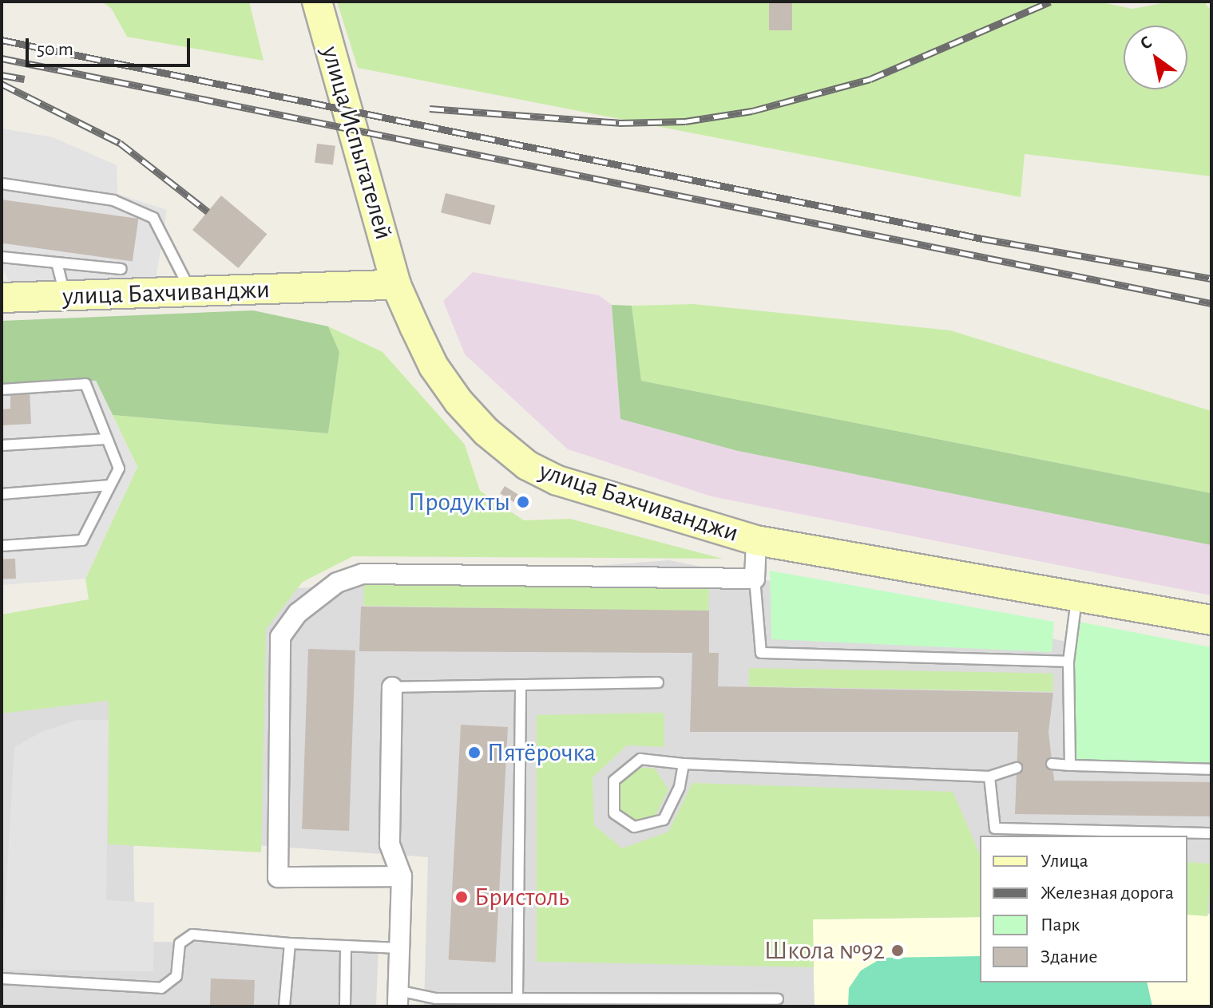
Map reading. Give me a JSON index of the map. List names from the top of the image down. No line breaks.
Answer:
{"streets":{"main road":["улица Испытателей","улица Бахчиванджи"]},"crossings":[["улица Испытателей","улица Бахчиванджи"]],"places":["Продукты","Пятёрочка","Бристоль","Школа №92"],"legend":["Улица","Железная дорога","Парк","Здание"],"scale_bar":"50 m","north":"top left"}
